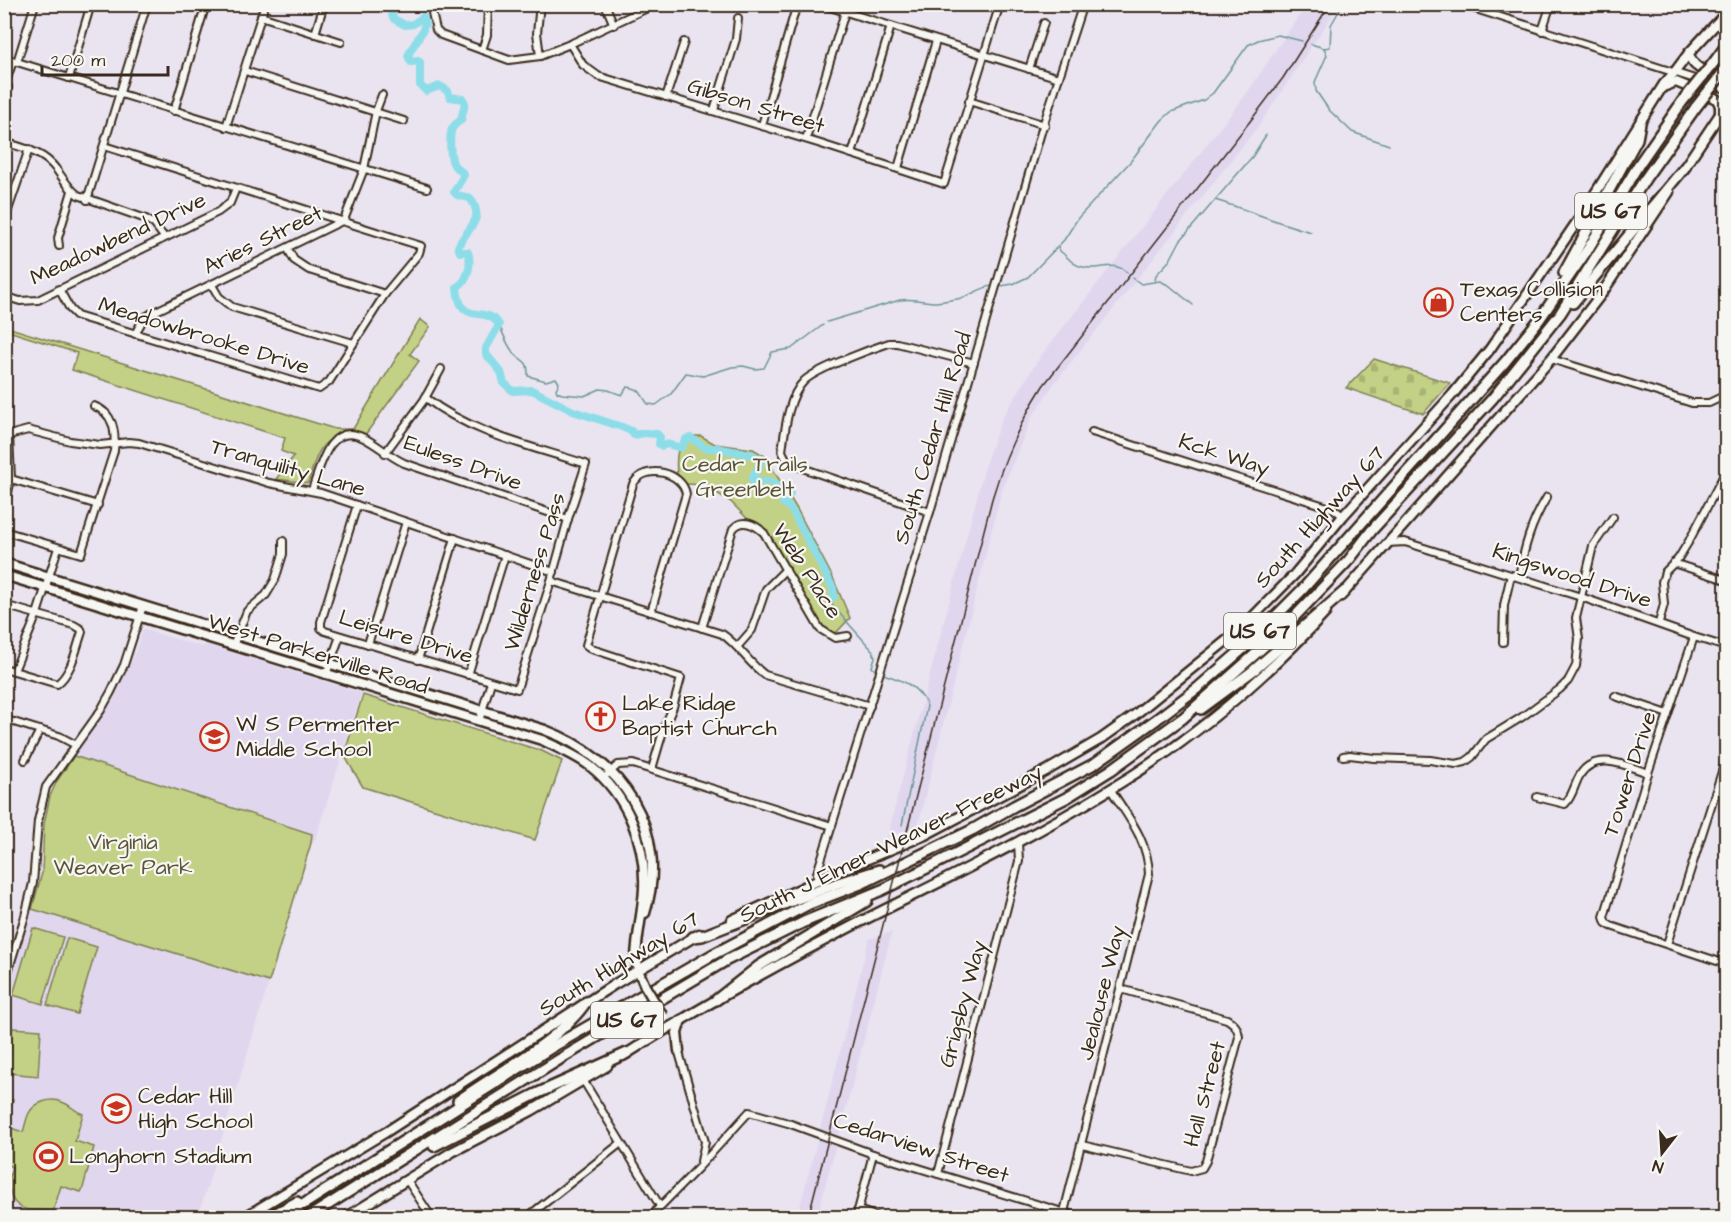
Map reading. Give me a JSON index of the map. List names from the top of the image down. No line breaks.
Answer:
{"streets":{"highway":["US 67","South J Elmer Weaver Freeway"],"main road":["South Highway 67","West Parkerville Road"],"street":["Gibson Street","Meadowbend Drive","Aries Street","Meadowbrooke Drive","South Cedar Hill Road","Kck Way","Euless Drive","Tranquility Lane","Web Place","Wilderness Pass","Kingswood Drive","Leisure Drive","Tower Drive","Jealouse Way","Grigsby Way","Hall Street","Cedarview Street"]},"crossings":[["Meadowbend Drive","Meadowbrooke Drive"],["Aries Street","Meadowbrooke Drive"],["South Cedar Hill Road","South Highway 67"],["Kck Way","South Highway 67"],["Euless Drive","Tranquility Lane"],["Euless Drive","Wilderness Pass"],["Tranquility Lane","Wilderness Pass"],["Tranquility Lane","Leisure Drive"],["Wilderness Pass","Leisure Drive"],["Kingswood Drive","Tower Drive"],["Jealouse Way","Hall Street"],["Jealouse Way","Cedarview Street"],["Grigsby Way","Cedarview Street"]],"parks":["Cedar Trails Greenbelt","Virginia Weaver Park"],"places":{"shop":["Texas Collision Centers"],"church":["Lake Ridge Baptist Church"],"school or university":["W S Permenter Middle School","Cedar Hill High School"],"sports":["Longhorn Stadium"]},"scale_bar":"200 m","north":"bottom"}
